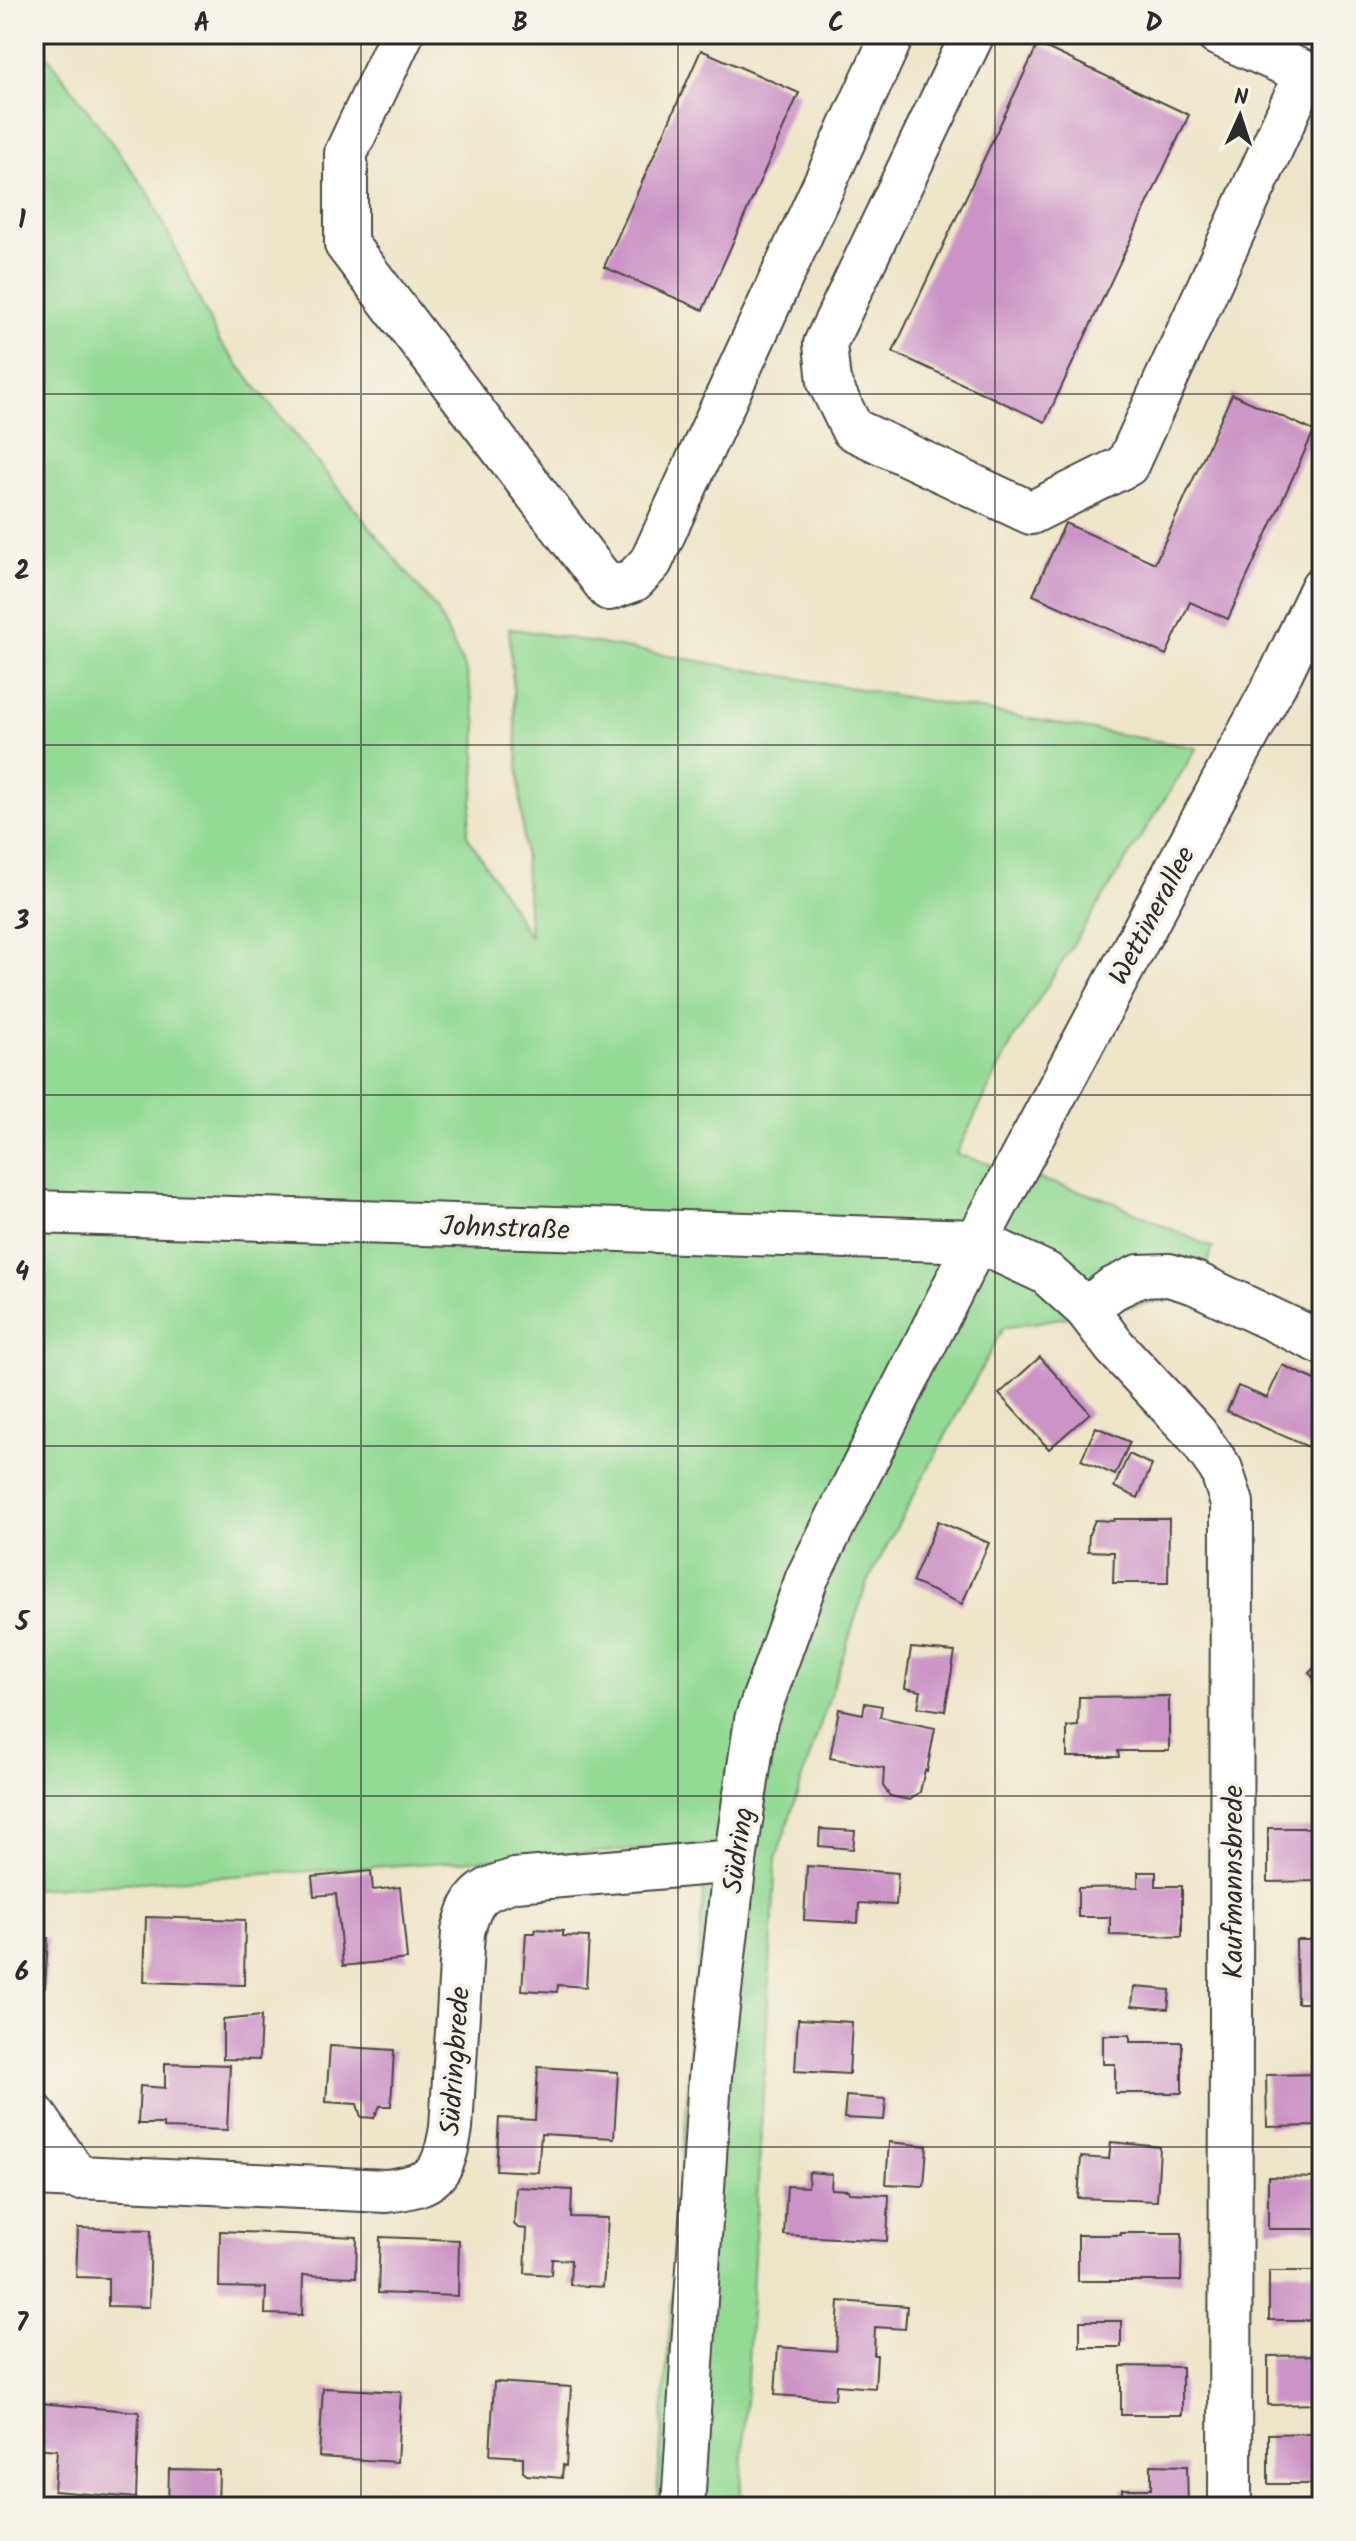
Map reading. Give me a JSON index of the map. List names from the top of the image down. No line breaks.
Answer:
{"streets":{"street":["Wettinerallee","Johnstraße","Südring","Kaufmannsbrede","Südringbrede"]},"crossings":[["Wettinerallee","Johnstraße"],["Wettinerallee","Südring"],["Wettinerallee","Kaufmannsbrede"],["Johnstraße","Südring"],["Johnstraße","Kaufmannsbrede"],["Südring","Kaufmannsbrede"],["Südring","Südringbrede"]],"north":"top","grid":{"columns":["A","B","C","D"],"rows":["1","2","3","4","5","6","7"]}}
